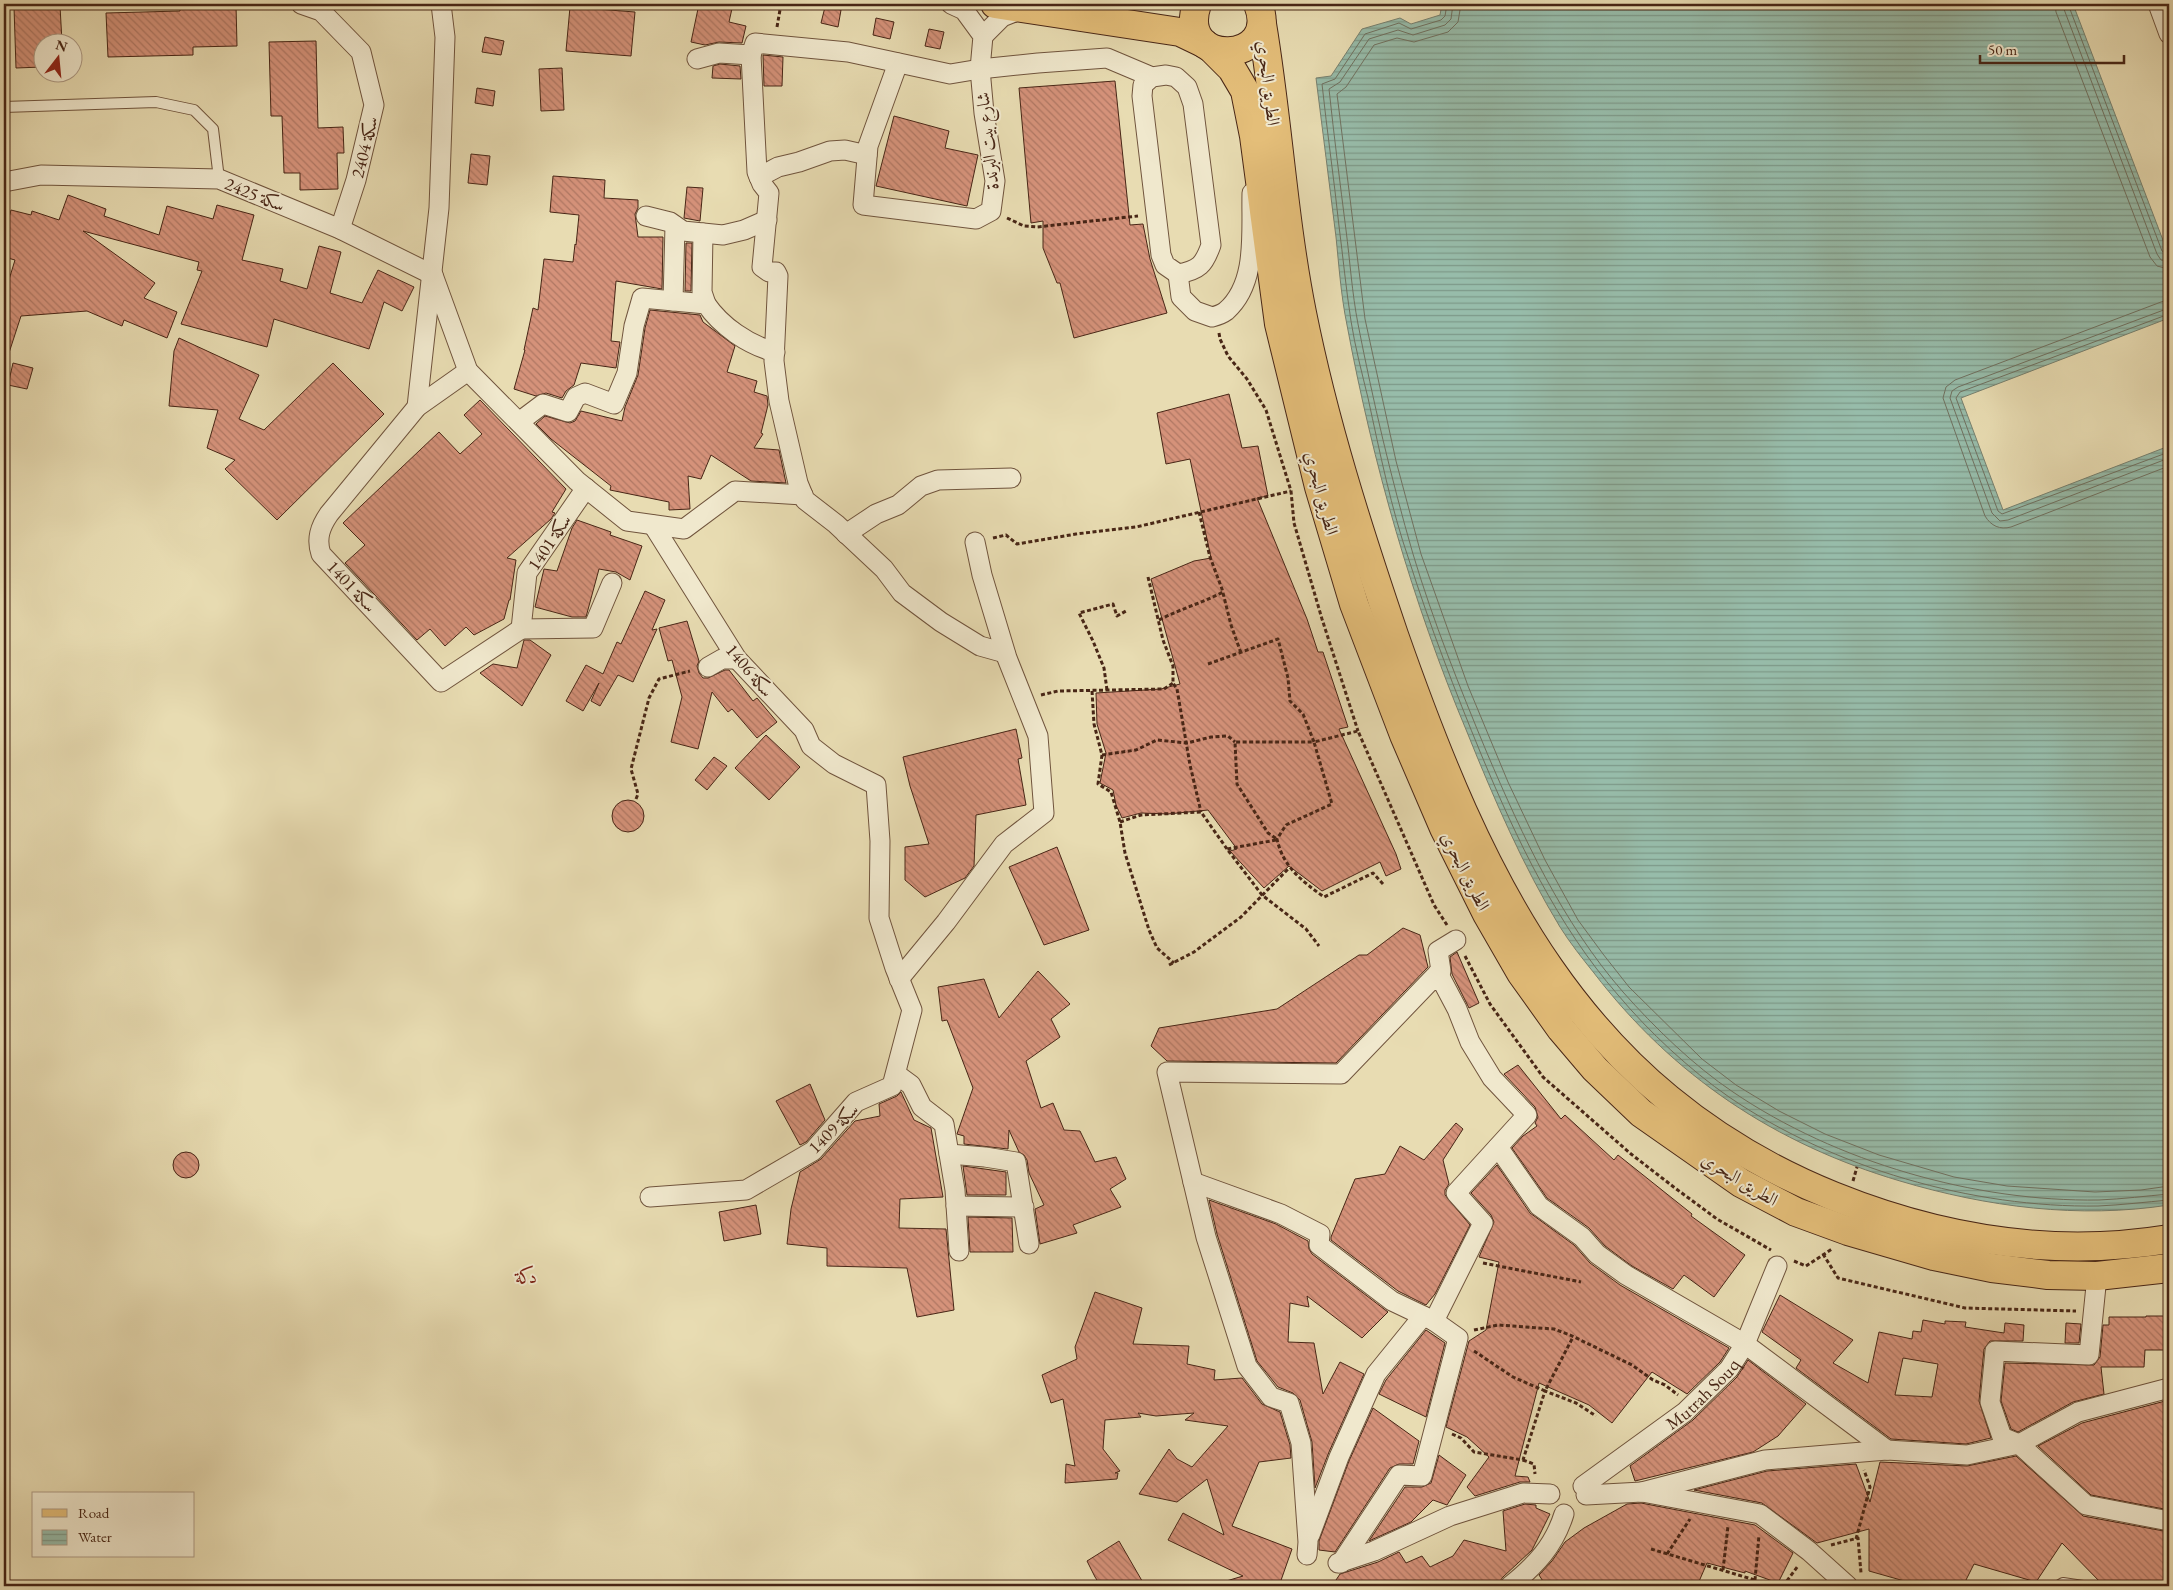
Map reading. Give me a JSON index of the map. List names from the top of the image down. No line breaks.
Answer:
{"streets":{"main road":["الطريق البحري"],"street":["شارع بيت البرندة","سكة 2404","سكة 2425","سكة 1401","1401 سكة","1406 سكة","1409 سكة","Mutrah Souq"]},"crossings":[["سكة 2404","سكة 2425"],["سكة 1401","1401 سكة"],["1406 سكة","1409 سكة"]],"districts":["دكة"],"legend":["Road","Water"],"scale_bar":"50 m","north":"top"}
